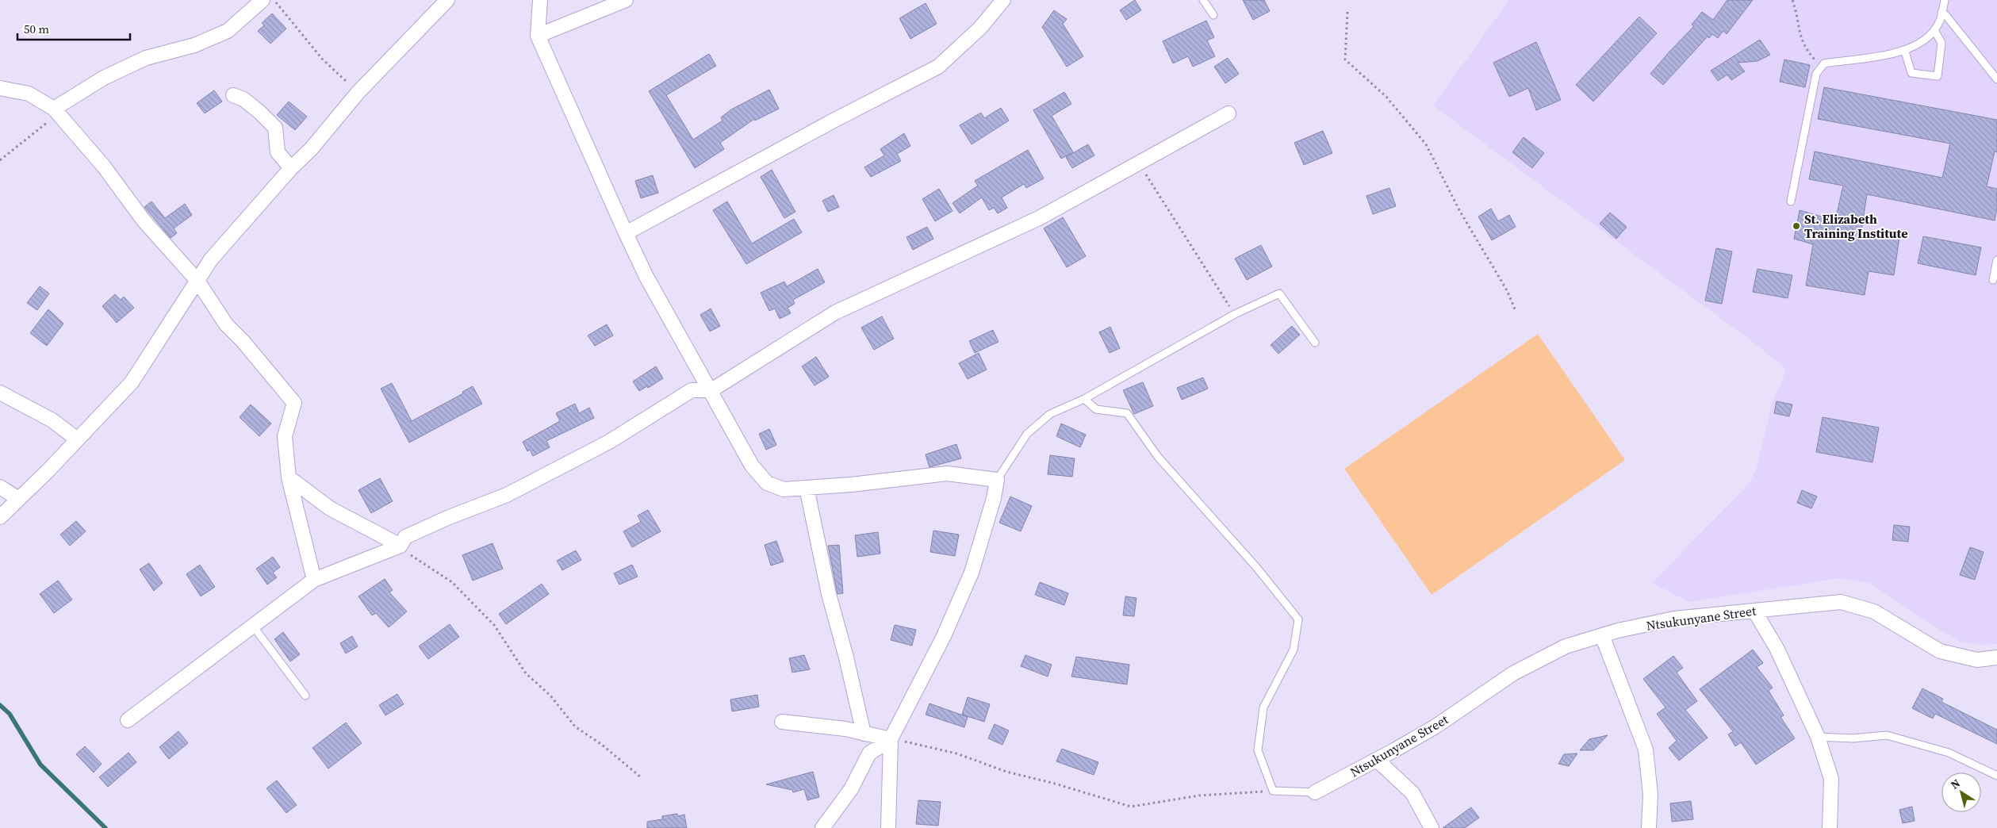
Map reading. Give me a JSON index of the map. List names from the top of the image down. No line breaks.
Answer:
{"streets":{"street":["Ntsukunyane Street"]},"places":["St. Elizabeth Training Institute"],"scale_bar":"50 m","north":"top left"}
